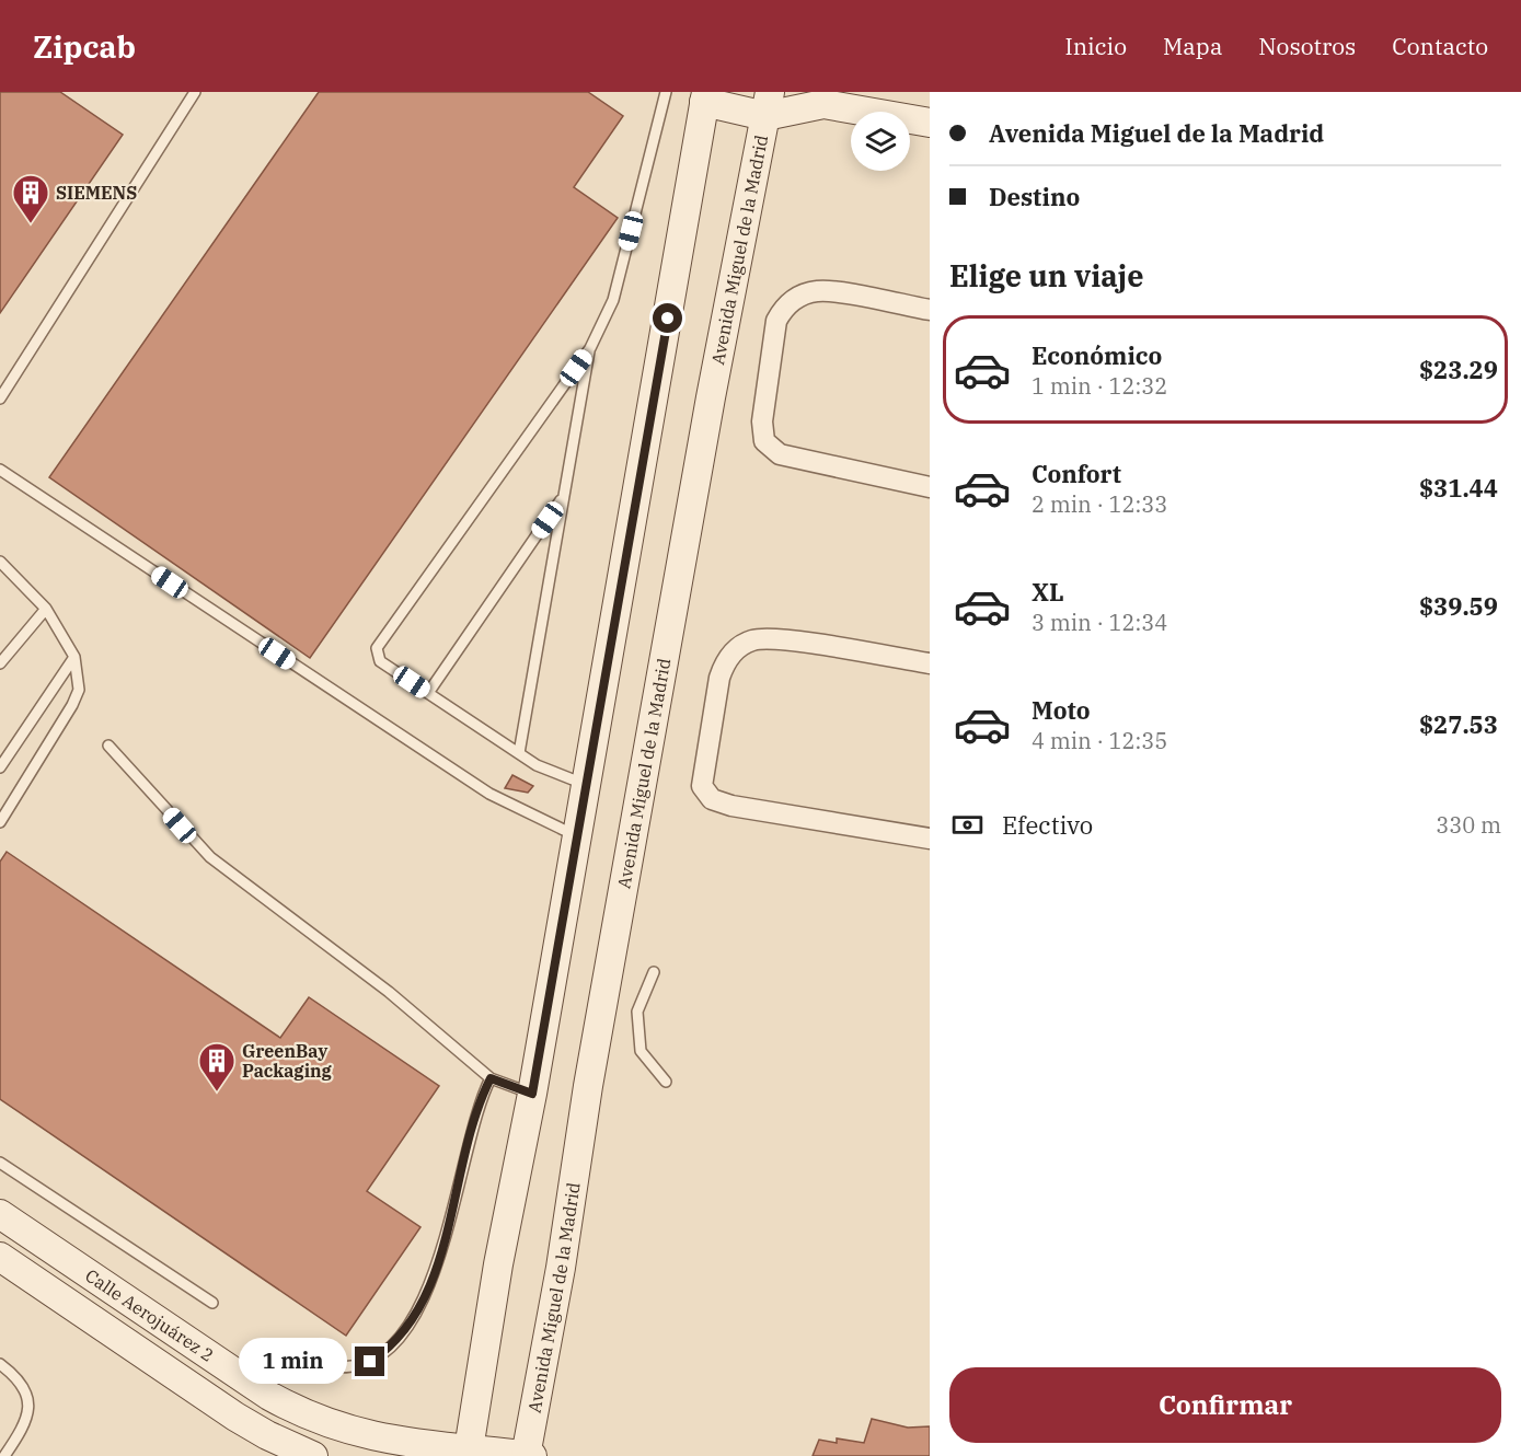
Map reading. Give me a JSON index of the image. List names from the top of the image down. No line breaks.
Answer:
{"streets":{"main road":["Avenida Miguel de la Madrid","Calle Aerojuárez 2"]},"crossings":[["Avenida Miguel de la Madrid","Calle Aerojuárez 2"]],"places":{"building":["SIEMENS","GreenBay Packaging"]},"page":{"header":"Zipcab","nav":["Inicio","Mapa","Nosotros","Contacto"],"banner":["Avenida Miguel de la Madrid","Destino"],"heading":"Elige un viaje","list":[{"name":"Económico","note":"1 min · 12:32","value":"$23.29"},{"name":"Confort","note":"2 min · 12:33","value":"$31.44"},{"name":"XL","note":"3 min · 12:34","value":"$39.59"},{"name":"Moto","note":"4 min · 12:35","value":"$27.53"}],"pay":["Efectivo","330 m"],"bubble":"1 min","buttons":"Confirmar"}}
